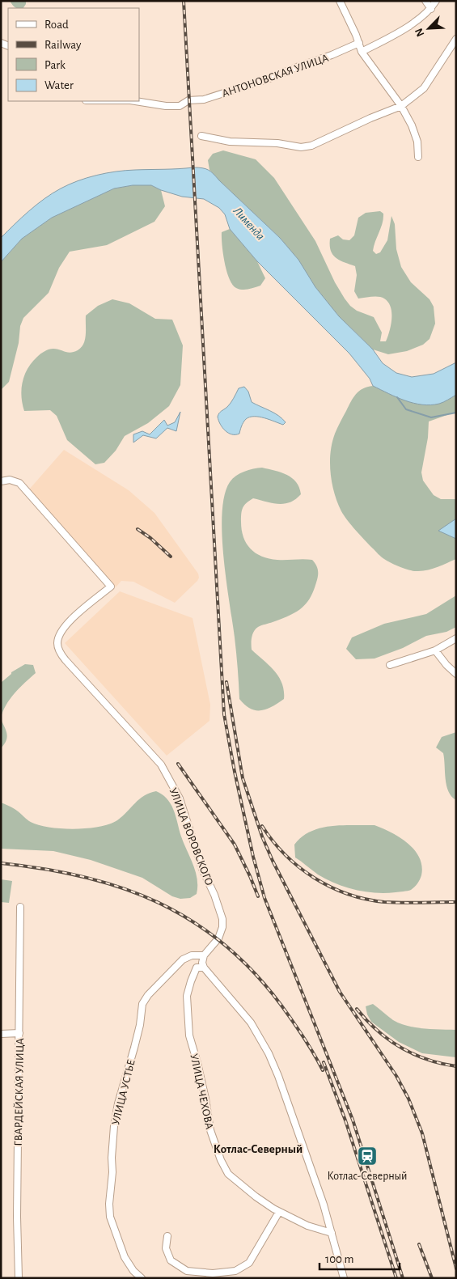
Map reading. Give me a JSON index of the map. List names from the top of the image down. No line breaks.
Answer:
{"streets":{"street":["АНТОНОВСКАЯ УЛИЦА","УЛИЦА ВОРОВСКОГО","УЛИЦА ЧЕХОВА","ГВАРДЕЙСКАЯ УЛИЦА","УЛИЦА УСТЬЕ"]},"crossings":[["УЛИЦА ВОРОВСКОГО","УЛИЦА УСТЬЕ"]],"districts":["Котлас-Северный"],"water":["Лименда"],"places":{"station":["Котлас-Северный"]},"legend":["Road","Railway","Park","Water"],"scale_bar":"100 m","north":"bottom left"}
